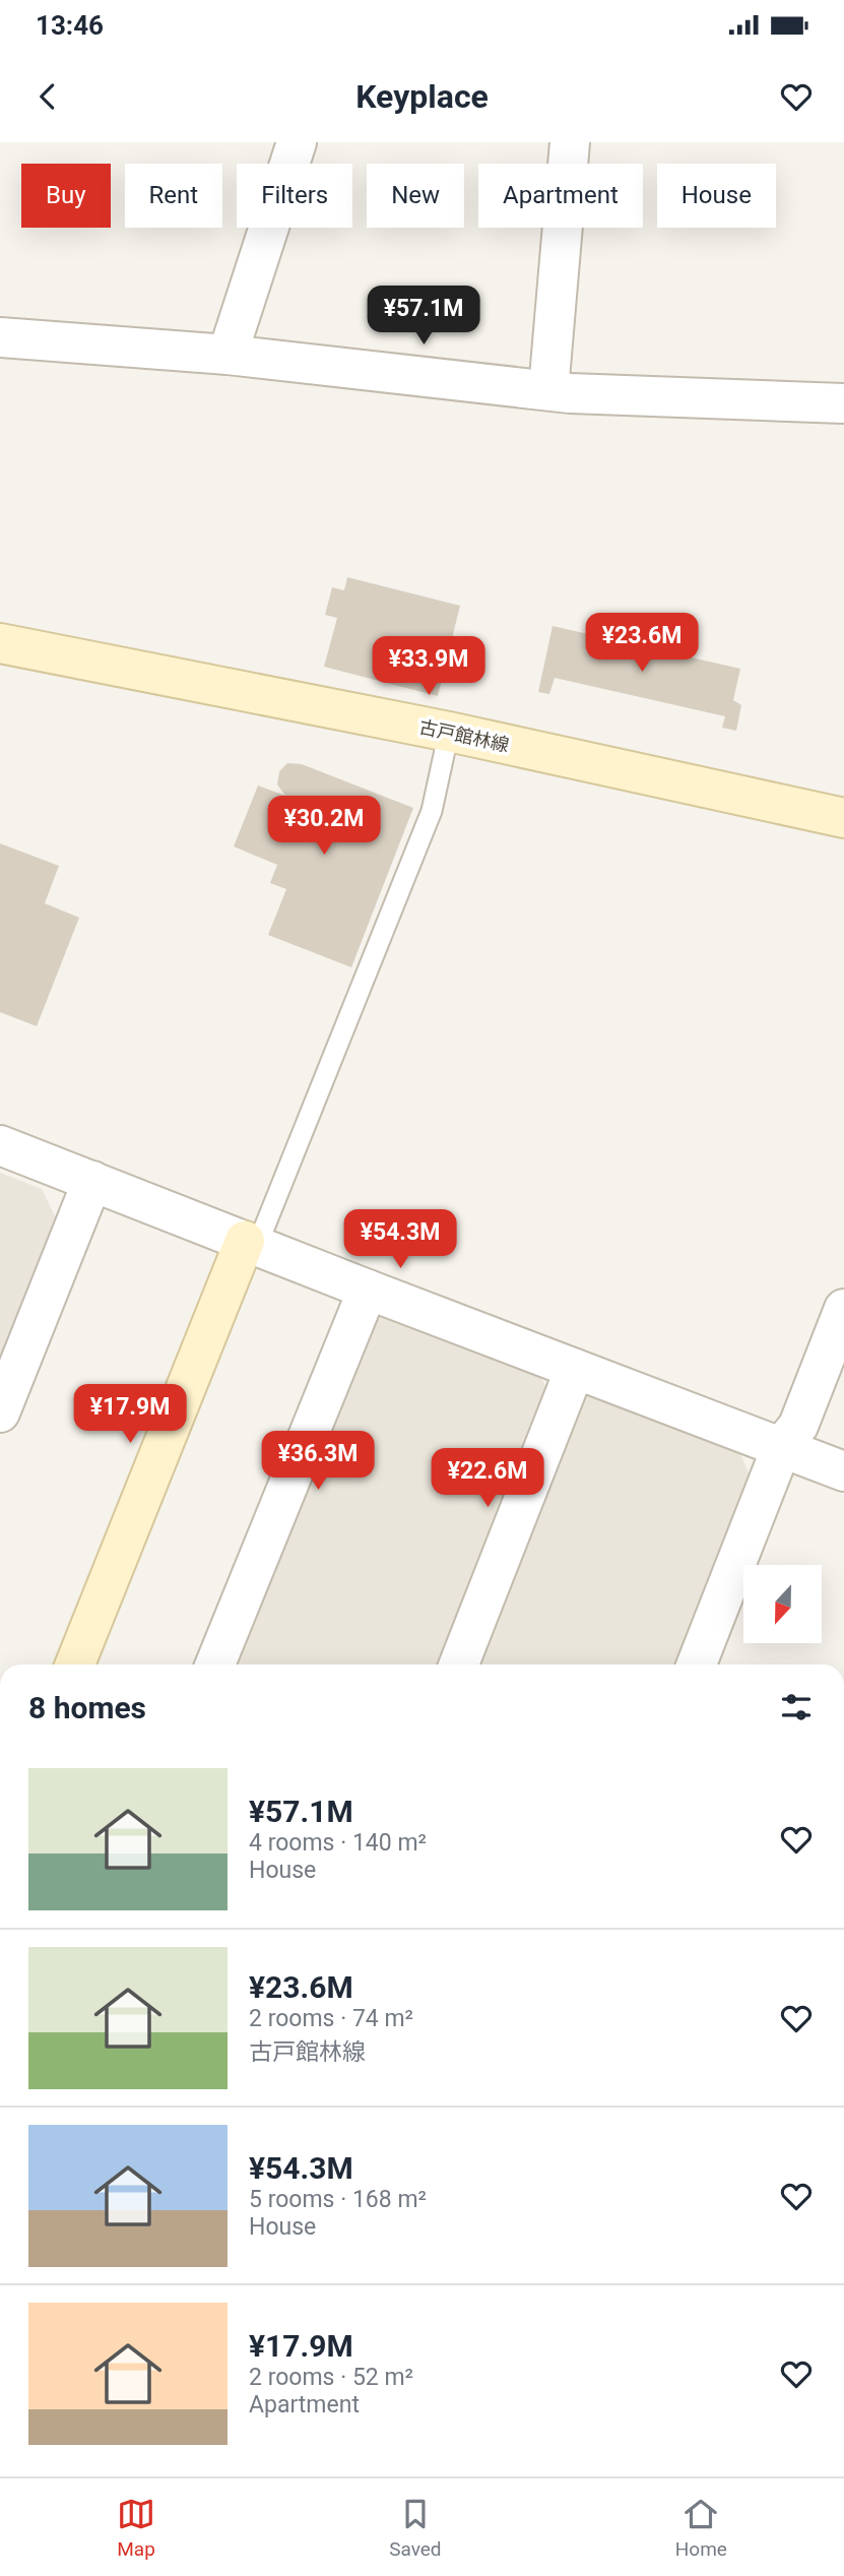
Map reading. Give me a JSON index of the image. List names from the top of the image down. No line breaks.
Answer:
{"streets":{"main road":["古戸館林線"]},"north":"bottom","page":{"status":"13:46","header":"Keyplace","chip":["Buy","Rent","Filters","New","Apartment","House"],"price":["¥57.1M","¥23.6M","¥33.9M","¥30.2M","¥54.3M","¥17.9M","¥36.3M","¥22.6M"],"heading":"8 homes","list":[{"name":"¥57.1M","note":"4 rooms · 140 m² · House"},{"name":"¥23.6M","note":"2 rooms · 74 m² · 古戸館林線"},{"name":"¥54.3M","note":"5 rooms · 168 m² · House"},{"name":"¥17.9M","note":"2 rooms · 52 m² · Apartment"}],"tabs":["Map","Saved","Home"]}}
